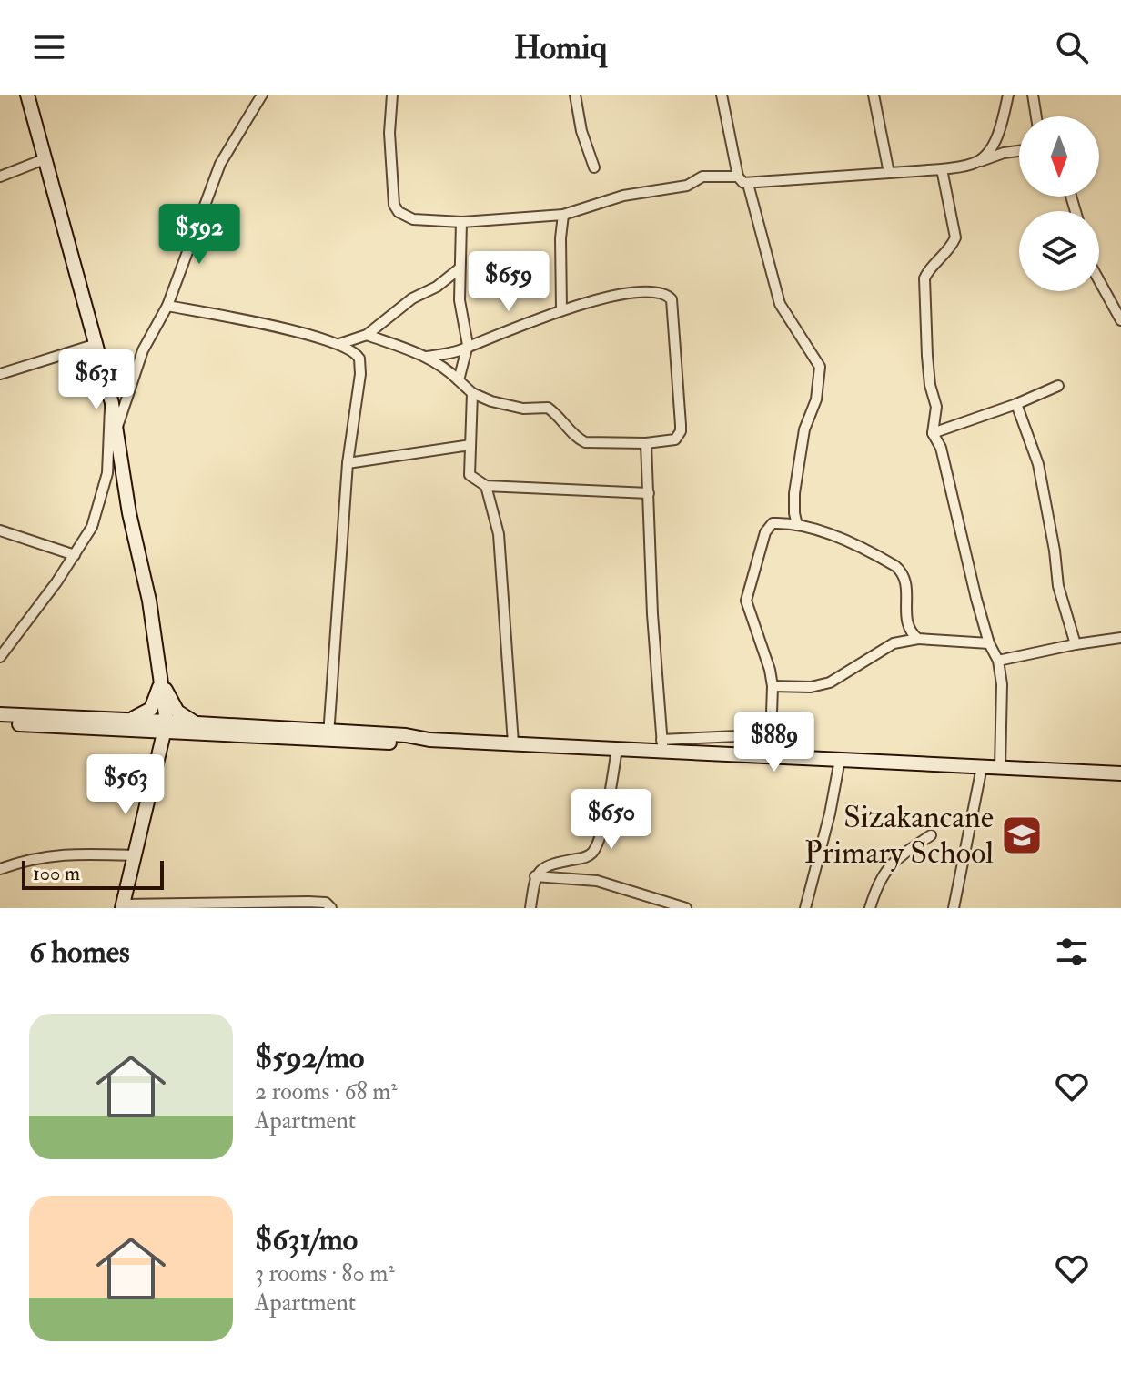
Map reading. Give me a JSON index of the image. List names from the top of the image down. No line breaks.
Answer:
{"places":{"school or university":["Sizakancane Primary School"]},"scale_bar":"100 m","north":"bottom","page":{"header":"Homiq","price":["$592","$659","$631","$889","$563","$650"],"scale":"100 m","heading":"6 homes","list":[{"name":"$592/mo","note":"2 rooms · 68 m² · Apartment"},{"name":"$631/mo","note":"3 rooms · 80 m² · Apartment"}]}}
